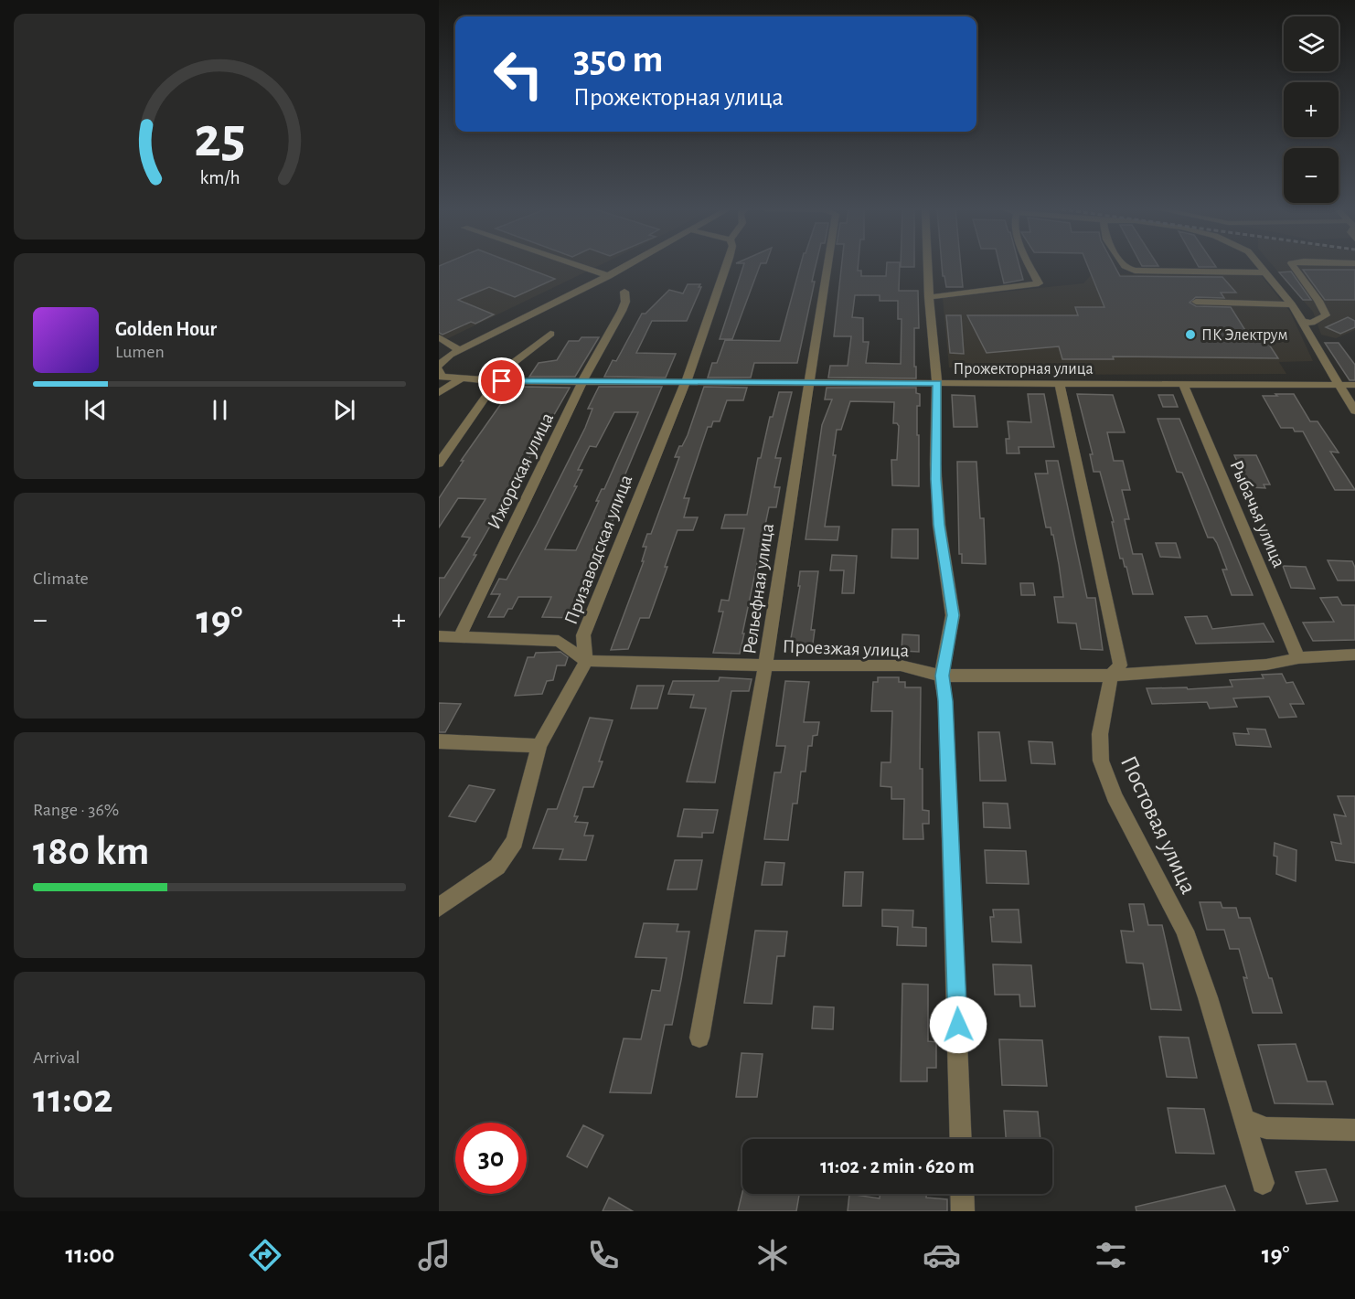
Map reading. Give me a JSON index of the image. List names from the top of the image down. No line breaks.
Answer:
{"streets":{"street":["Прожекторная улица","Ижорская улица","Рыбачья улица","Призаводская улица","Рельефная улица","Проезжая улица","Постовая улица"]},"crossings":[["Прожекторная улица","Ижорская улица"],["Прожекторная улица","Рыбачья улица"],["Прожекторная улица","Призаводская улица"],["Прожекторная улица","Рельефная улица"],["Прожекторная улица","Постовая улица"],["Рыбачья улица","Проезжая улица"],["Призаводская улица","Проезжая улица"],["Рельефная улица","Проезжая улица"],["Проезжая улица","Постовая улица"]],"places":["ПК Электрум"],"page":{"map_buttons":["+","−"],"turn":["350 m","Прожекторная улица"],"song":["Golden Hour","Lumen"],"tile":["Climate",["Range · 36%","180 km"],["Arrival","11:02"]],"heat":["−","19°","+"],"limit":"30","trip":"11:02 · 2 min · 620 m","tabs":["11:00","19°"],"gauge":["25","km/h"]}}
